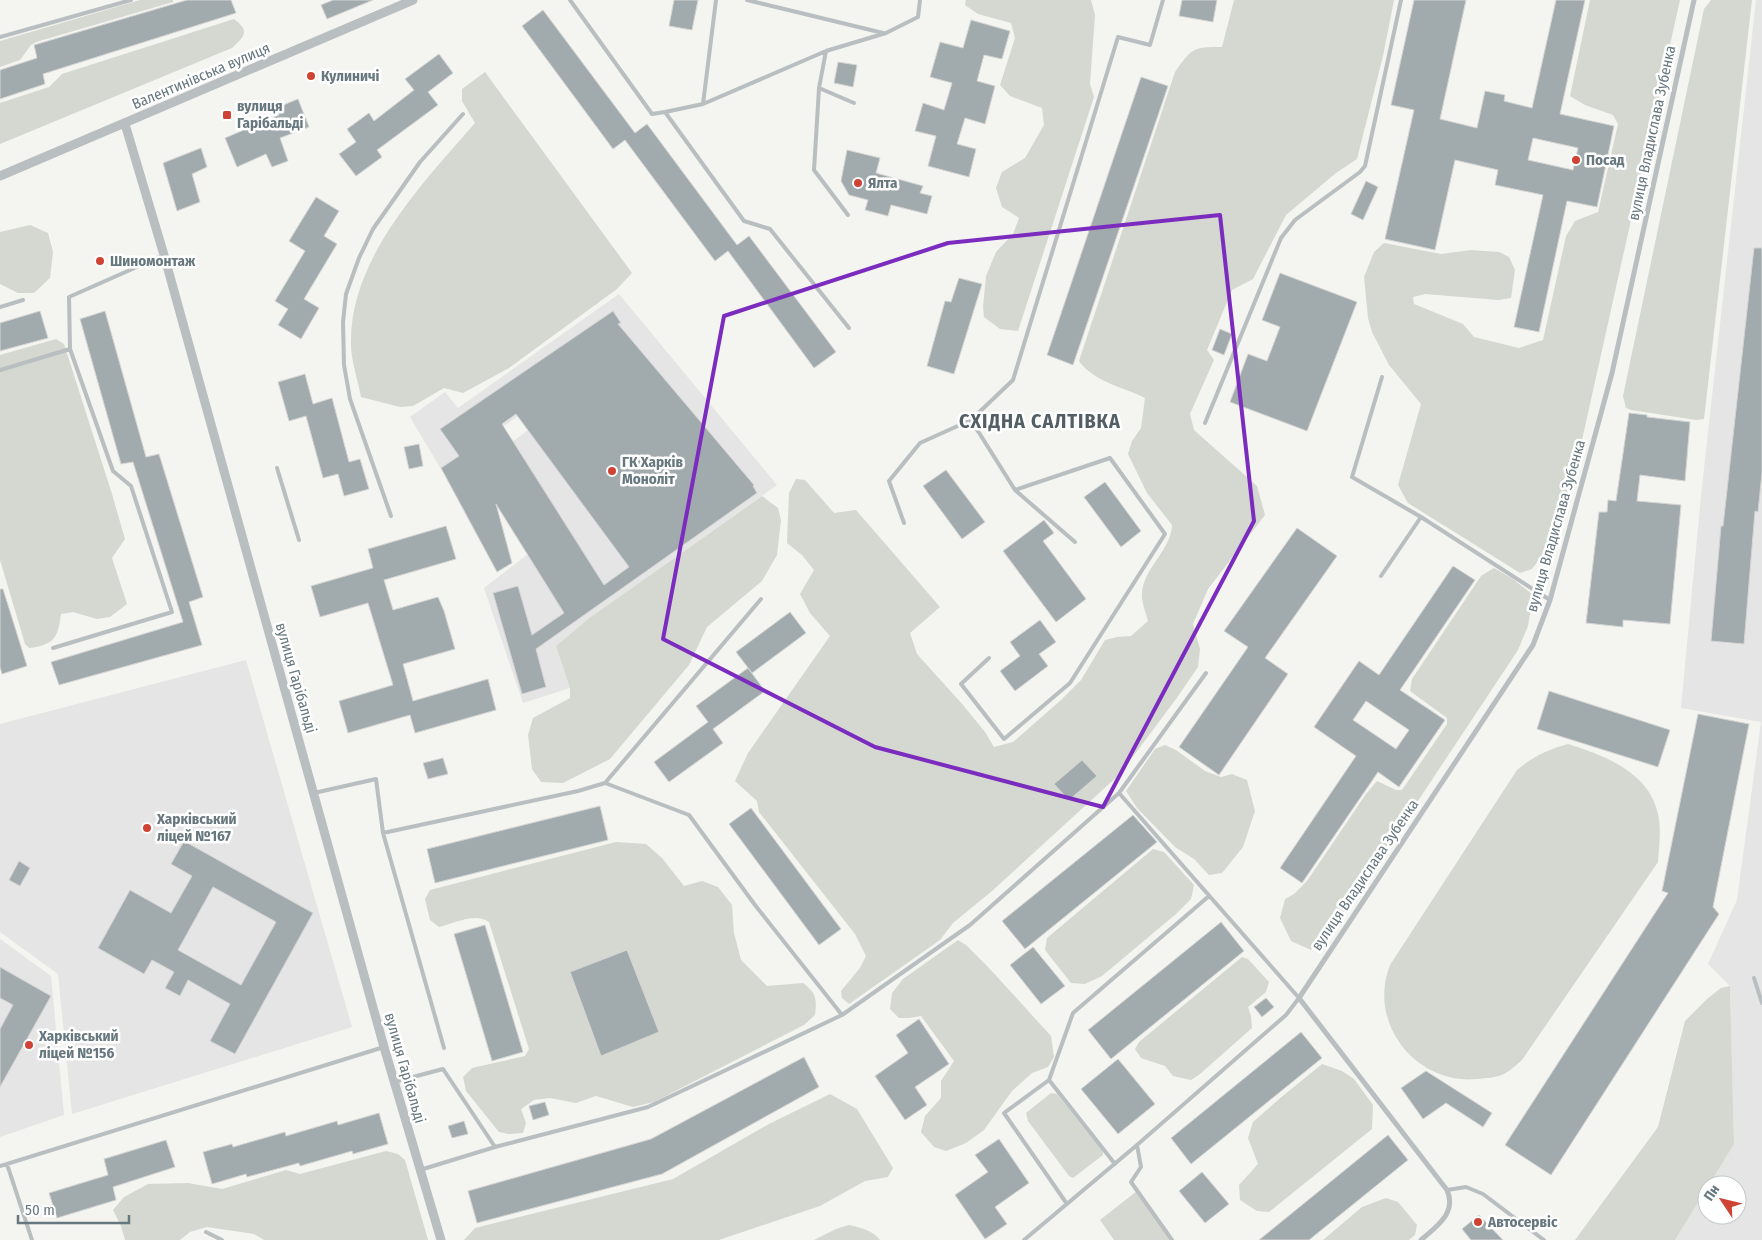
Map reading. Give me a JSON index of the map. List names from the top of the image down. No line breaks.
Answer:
{"streets":{"street":["Валентинівська вулиця","вулиця Владислава Зубенка","вулиця Гарібальді"]},"crossings":[["Валентинівська вулиця","вулиця Гарібальді"]],"districts":["СХІДНА САЛТІВКА"],"places":{"other":["Кулиничі","Посад","Ялта","Шиномонтаж","ГК Харків Моноліт","Харківський ліцей №167","Харківський ліцей №156","Автосервіс"],"transit":["вулиця Гарібальді"]},"scale_bar":"50 m","north":"top left"}
